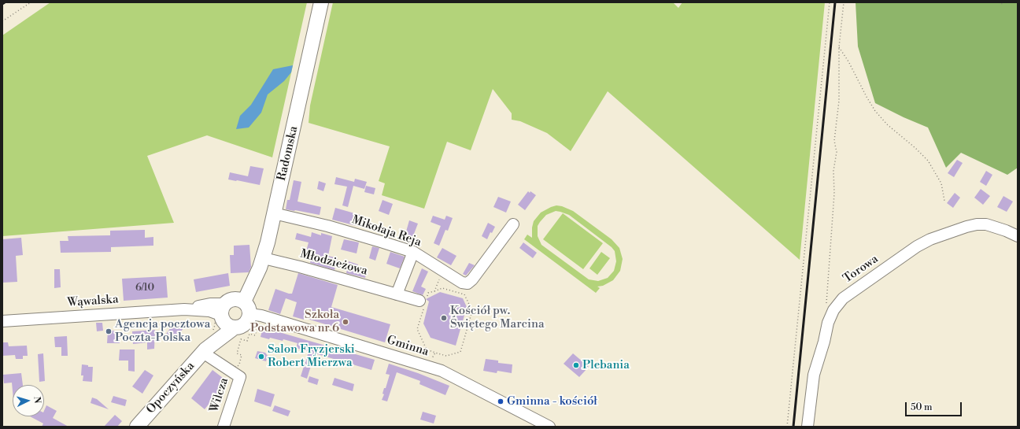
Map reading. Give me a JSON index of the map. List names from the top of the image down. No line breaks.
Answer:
{"streets":{"main road":["Radomska","Opoczyńska"],"street":["Mikołaja Reja","Młodzieżowa","Torowa","Wąwalska","Gminna","Wilcza"]},"crossings":[["Radomska","Mikołaja Reja"],["Radomska","Młodzieżowa"],["Radomska","Wąwalska"],["Radomska","Gminna"],["Radomska","Opoczyńska"],["Wąwalska","Gminna"],["Wąwalska","Opoczyńska"],["Gminna","Opoczyńska"],["Opoczyńska","Wilcza"]],"places":["Kościół pw. Świętego Marcina","Szkoła Podstawowa nr 6","Agencja pocztowa Poczta-Polska","Salon Fryzjerski Robert Mierzwa","Plebania","Gminna - kościół"],"house_numbers":["6/10"],"scale_bar":"50 m","north":"right"}
